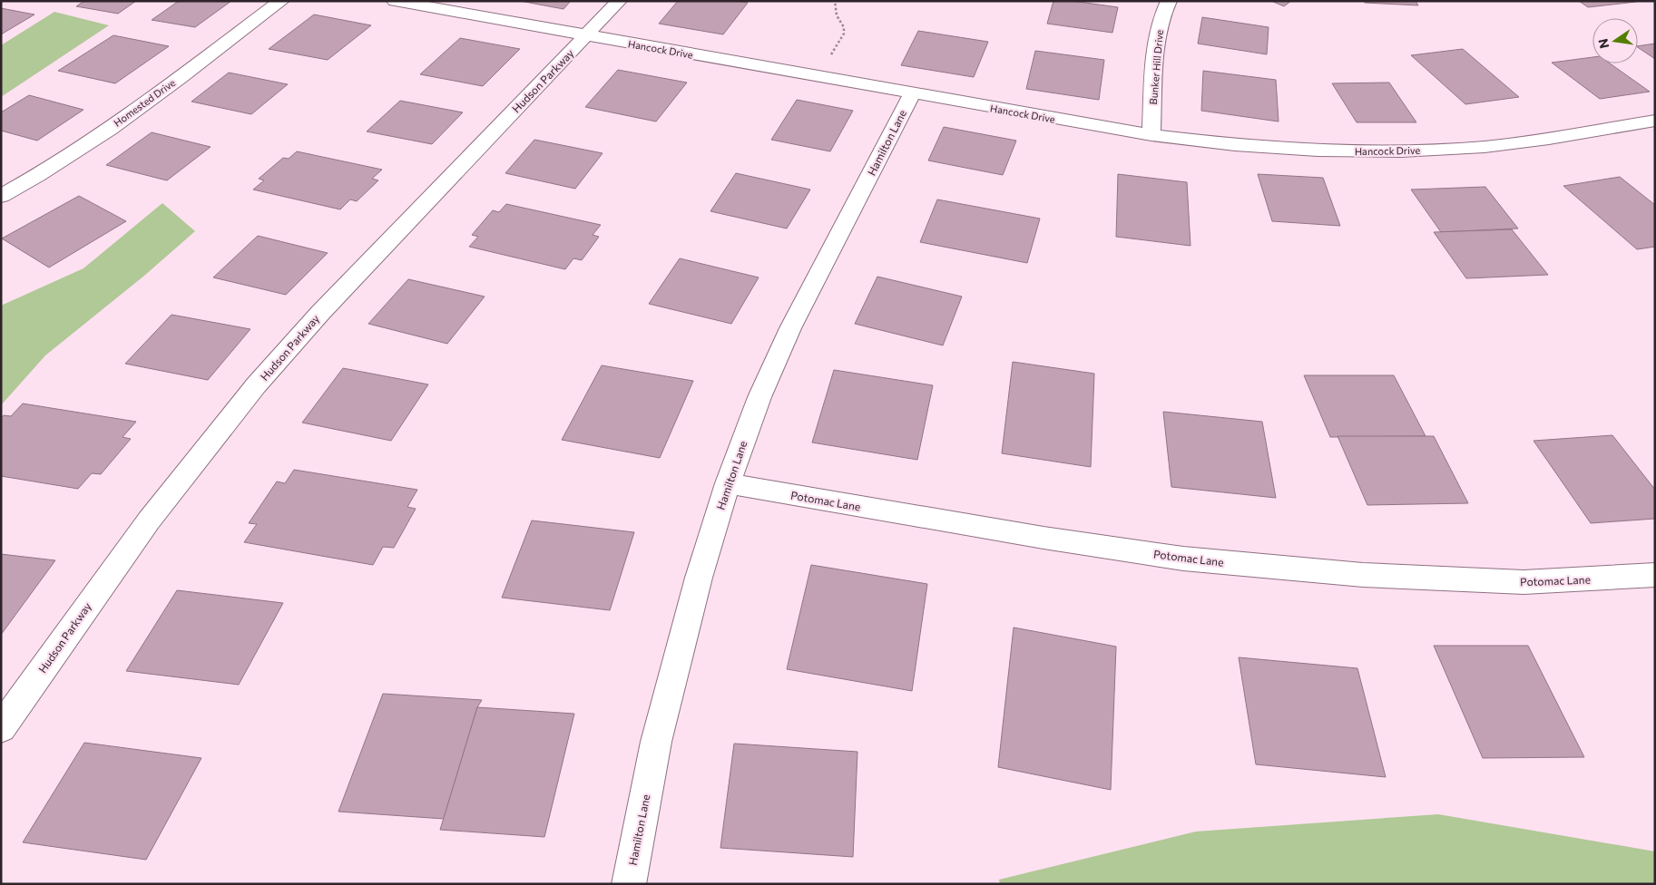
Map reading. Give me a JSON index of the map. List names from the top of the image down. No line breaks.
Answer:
{"streets":{"street":["Hancock Drive","Bunker Hill Drive","Hudson Parkway","Homested Drive","Hamilton Lane","Potomac Lane"]},"crossings":[["Hancock Drive","Bunker Hill Drive"],["Hancock Drive","Hudson Parkway"],["Hancock Drive","Hamilton Lane"],["Hamilton Lane","Potomac Lane"]],"north":"left"}
